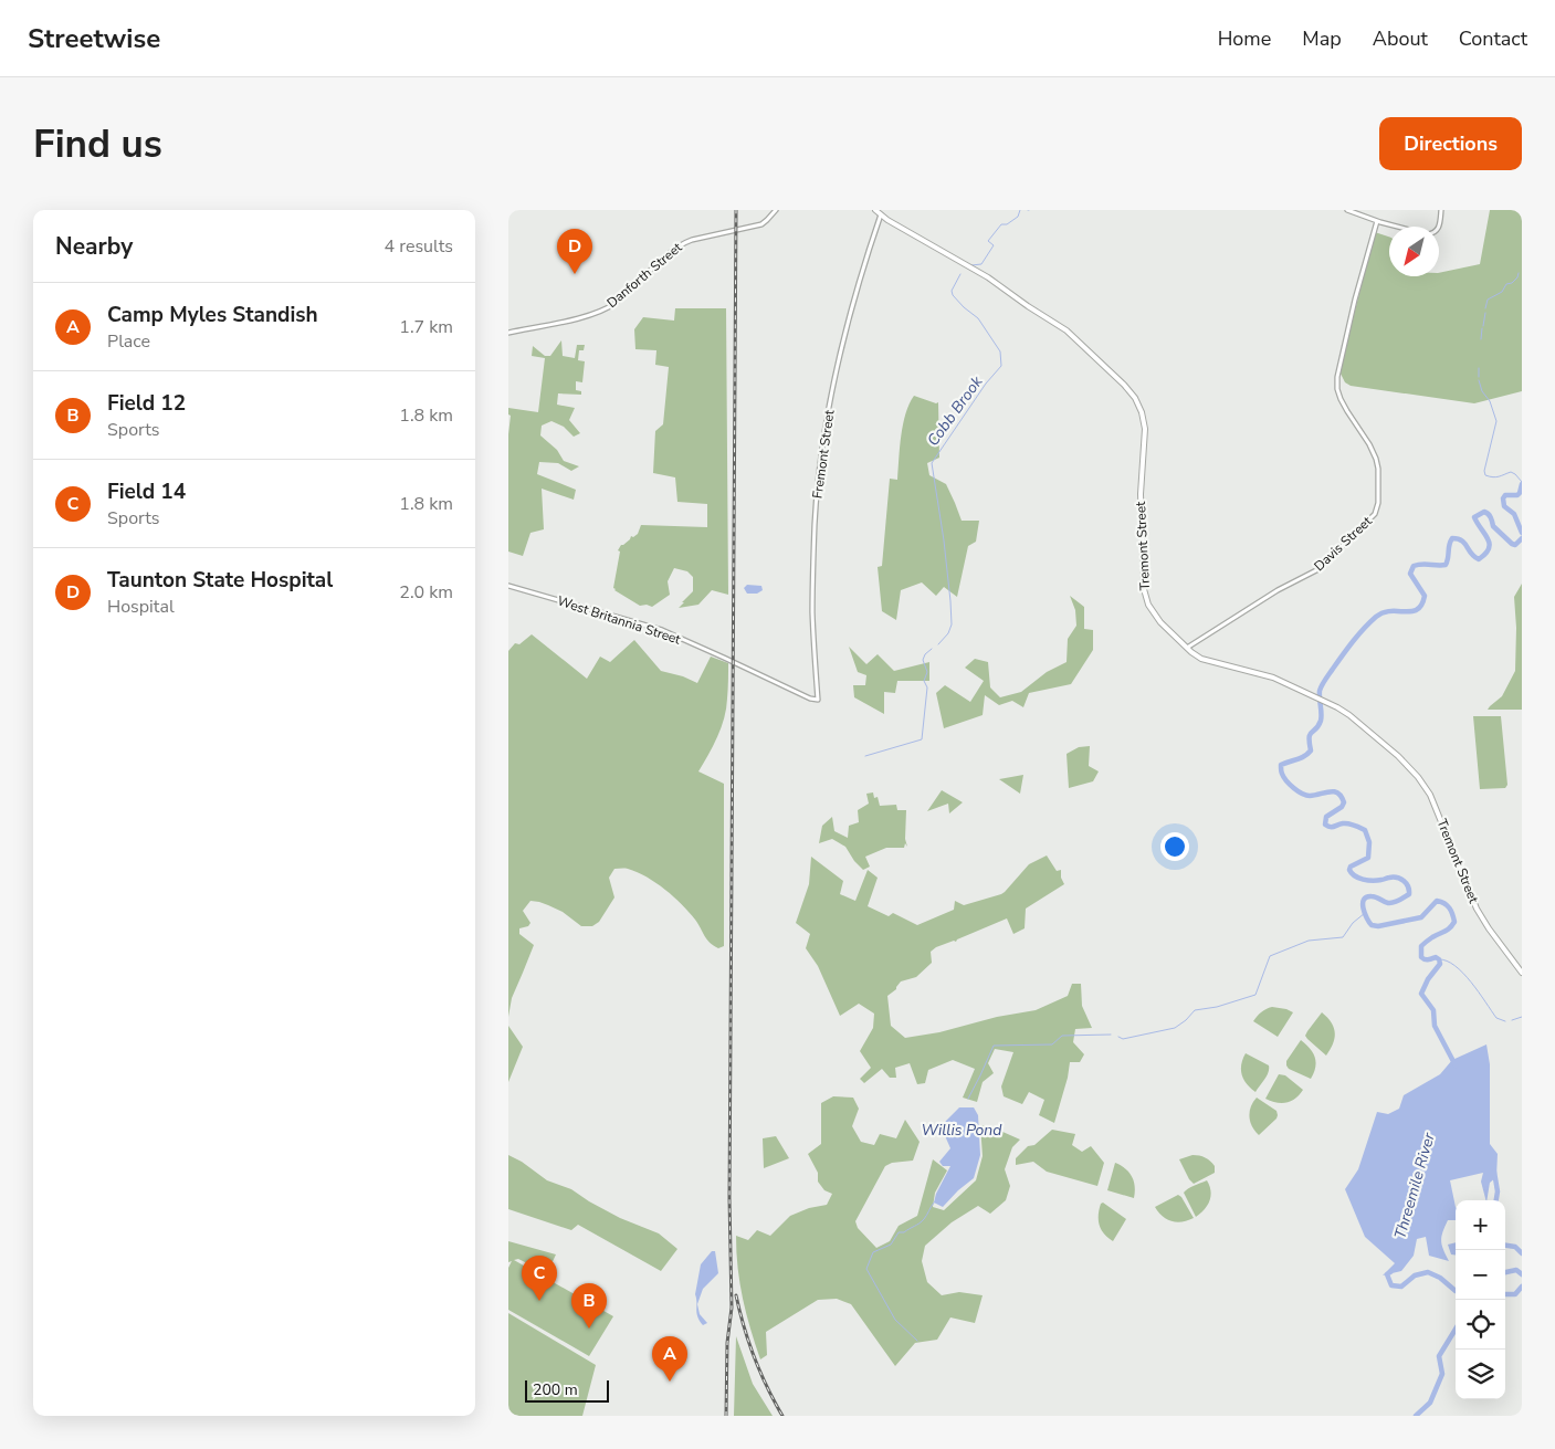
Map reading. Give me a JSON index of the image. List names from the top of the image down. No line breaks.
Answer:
{"streets":{"main road":["Tremont Street"],"street":["Danforth Street","Fremont Street","Davis Street","West Britannia Street"]},"crossings":[["Fremont Street","Tremont Street"],["Fremont Street","West Britannia Street"],["Davis Street","Tremont Street"]],"water":["Cobb Brook","Willis Pond","Threemile River"],"scale_bar":"200 m","north":"bottom left","page":{"header":"Streetwise","nav":["Home","Map","About","Contact"],"buttons":"Directions","title":"Find us","heading":["Nearby","4 results"],"pins":["D","C","B","A"],"list":[{"mark":"A","name":"Camp Myles Standish","note":"Place","value":"1.7 km"},{"mark":"B","name":"Field 12","note":"Sports","value":"1.8 km"},{"mark":"C","name":"Field 14","note":"Sports","value":"1.8 km"},{"mark":"D","name":"Taunton State Hospital","note":"Hospital","value":"2.0 km"}],"map_buttons":["+","−"],"scale":"200 m"}}
